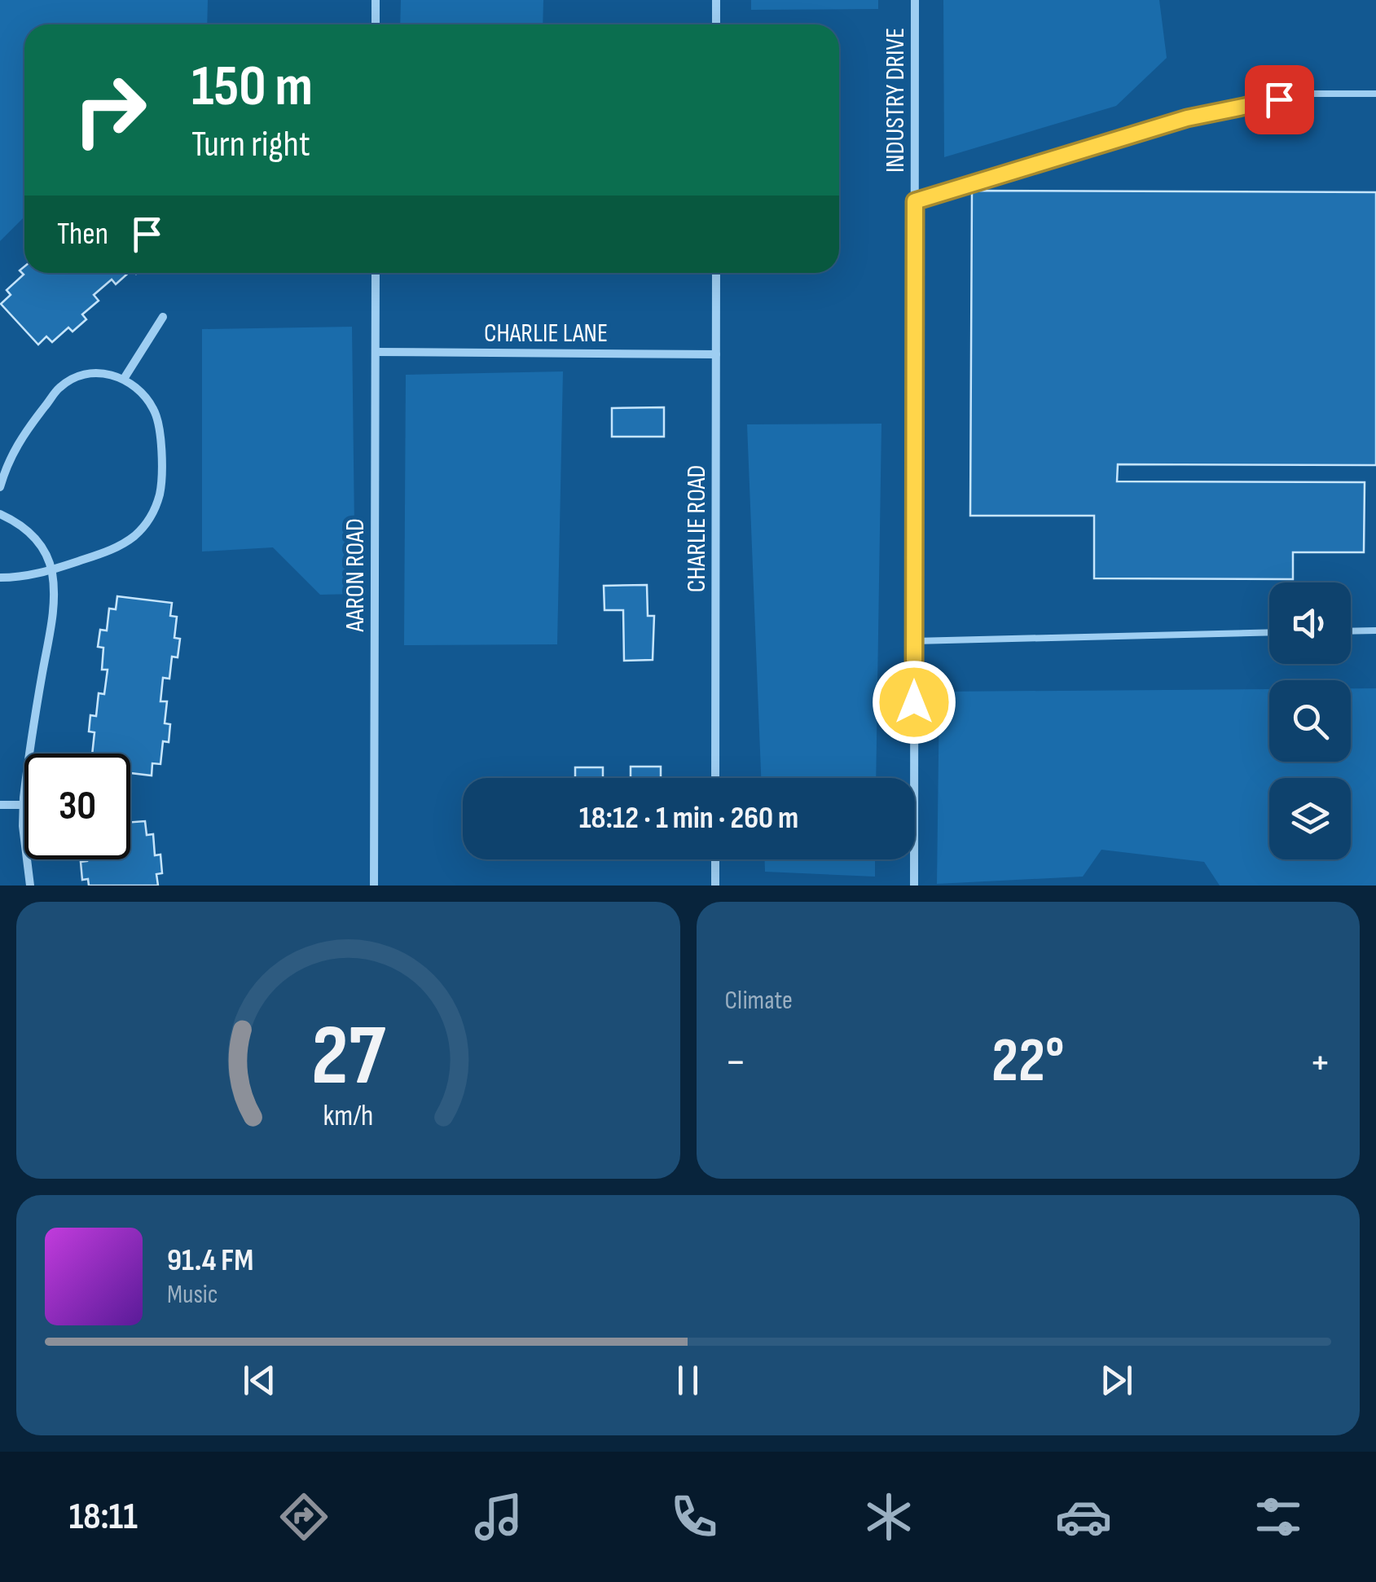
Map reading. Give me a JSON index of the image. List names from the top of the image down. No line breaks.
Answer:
{"streets":{"street":["INDUSTRY DRIVE","CHARLIE LANE","CHARLIE ROAD","AARON ROAD"]},"crossings":[["CHARLIE LANE","CHARLIE ROAD"],["CHARLIE LANE","AARON ROAD"]],"page":{"turn":["150 m","Turn right"],"then":"Then","limit":"30","trip":"18:12 · 1 min · 260 m","tile":"Climate","heat":["−","22°","+"],"song":["91.4 FM","Music"],"tabs":"18:11","gauge":["27","km/h"]}}
